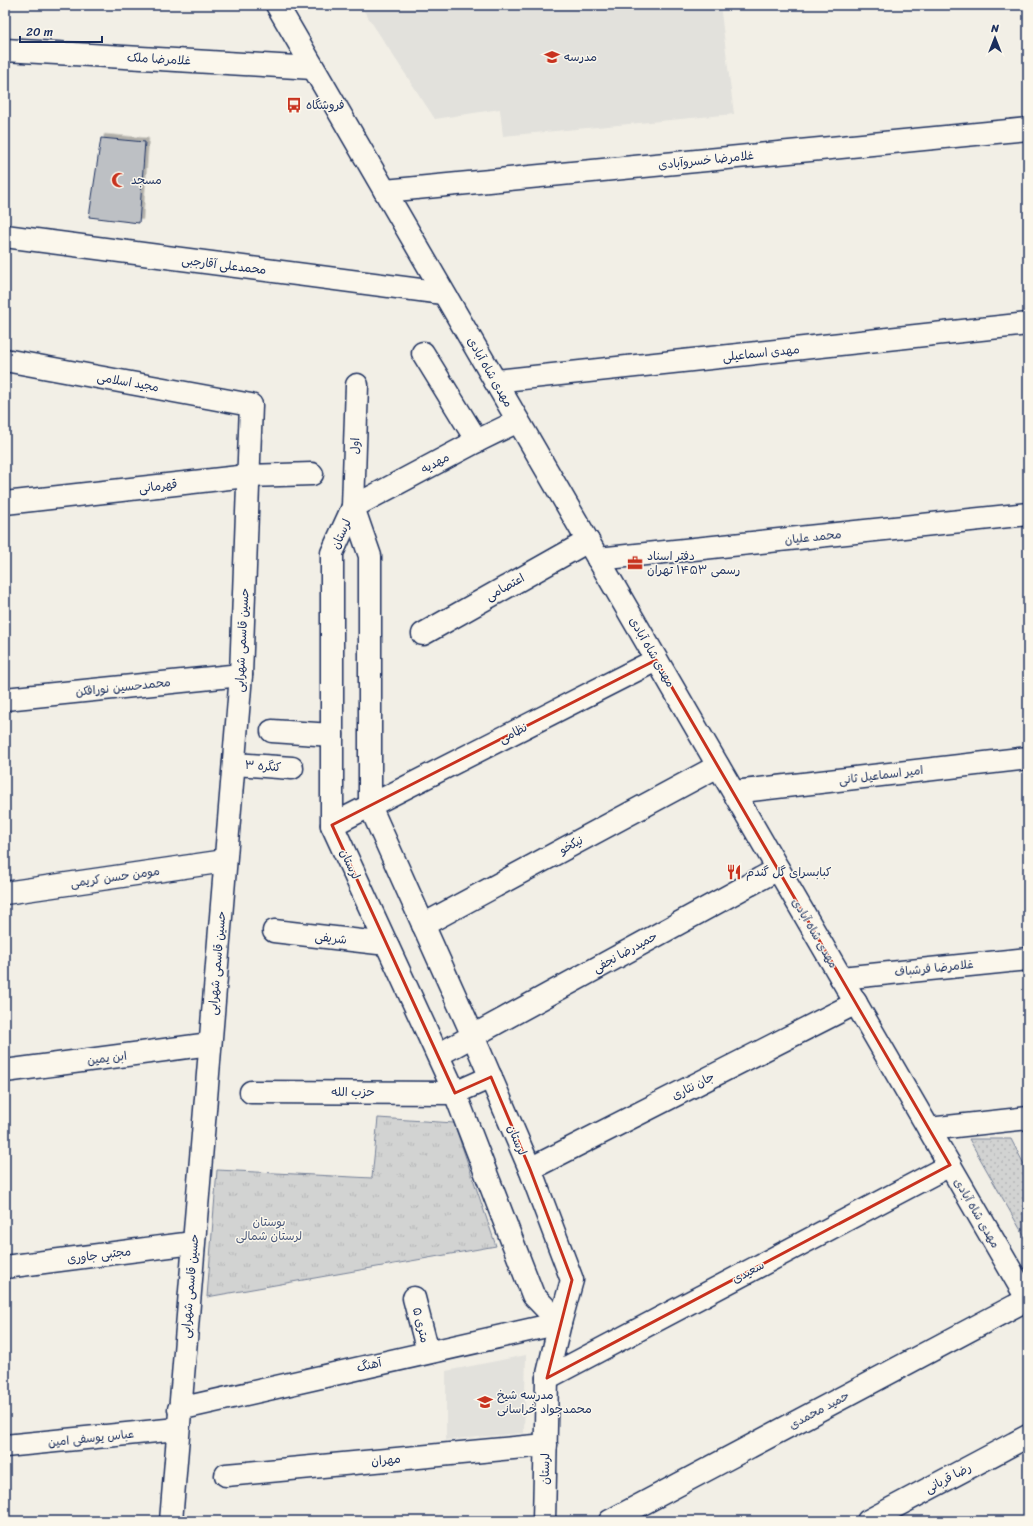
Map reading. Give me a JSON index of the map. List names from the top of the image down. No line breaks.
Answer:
{"streets":{"street":["غلامرضا ملک","غلامرضا خسروآبادی","محمدعلی آقارجبی","مهدی اسماعیلی","مهدی شاه آبادی","مجید اسلامی","اول","مهدیه","قهرمانی","لرستان","محمد علیان","اعتصامی","حسین قاسمی شهرابی","محمدحسین نورافکن","نظامی","کنگره ۳","امیر اسماعیل ثانی","نیکخو","مومن حسن کریمی","شریفی","حمیدرضا نجفی","غلامرضا فرشباف","ابن یمین","جان نثاری","حزب الله","مجتبی جاوری","سعیدی","۵ متری","آهنگ","حمید محمدی","عباس یوسفی امین","مهران","رضا قربانی"]},"crossings":[["غلامرضا ملک","مهدی شاه آبادی"],["غلامرضا خسروآبادی","مهدی شاه آبادی"],["محمدعلی آقارجبی","مهدی شاه آبادی"],["مهدی اسماعیلی","مهدی شاه آبادی"],["مهدی شاه آبادی","مهدیه"],["مهدی شاه آبادی","محمد علیان"],["مهدی شاه آبادی","اعتصامی"],["مهدی شاه آبادی","نظامی"],["مهدی شاه آبادی","امیر اسماعیل ثانی"],["مهدی شاه آبادی","نیکخو"],["مهدی شاه آبادی","حمیدرضا نجفی"],["مهدی شاه آبادی","غلامرضا فرشباف"],["مهدی شاه آبادی","جان نثاری"],["مهدی شاه آبادی","سعیدی"],["مهدی شاه آبادی","حمید محمدی"],["مجید اسلامی","حسین قاسمی شهرابی"],["اول","مهدیه"],["اول","لرستان"],["مهدیه","لرستان"],["قهرمانی","حسین قاسمی شهرابی"],["لرستان","نظامی"],["لرستان","نیکخو"],["لرستان","شریفی"],["لرستان","حمیدرضا نجفی"],["لرستان","جان نثاری"],["لرستان","حزب الله"],["لرستان","سعیدی"],["لرستان","آهنگ"],["لرستان","مهران"],["حسین قاسمی شهرابی","محمدحسین نورافکن"],["حسین قاسمی شهرابی","کنگره ۳"],["حسین قاسمی شهرابی","مومن حسن کریمی"],["حسین قاسمی شهرابی","ابن یمین"],["حسین قاسمی شهرابی","مجتبی جاوری"],["حسین قاسمی شهرابی","آهنگ"],["حسین قاسمی شهرابی","عباس یوسفی امین"],["۵ متری","آهنگ"],["آهنگ","عباس یوسفی امین"]],"parks":["بوستان لرستان شمالی"],"places":{"school or university":["مدرسه","مدرسه شیخ محمدجواد خراسانی"],"bus stop":["فروشگاه"],"mosque":["مسجد"],"office":["دفتر اسناد رسمی ۱۴۵۳ تهران"],"restaurant":["کبابسرای گل گندم"]},"scale_bar":"20 m","north":"top"}
